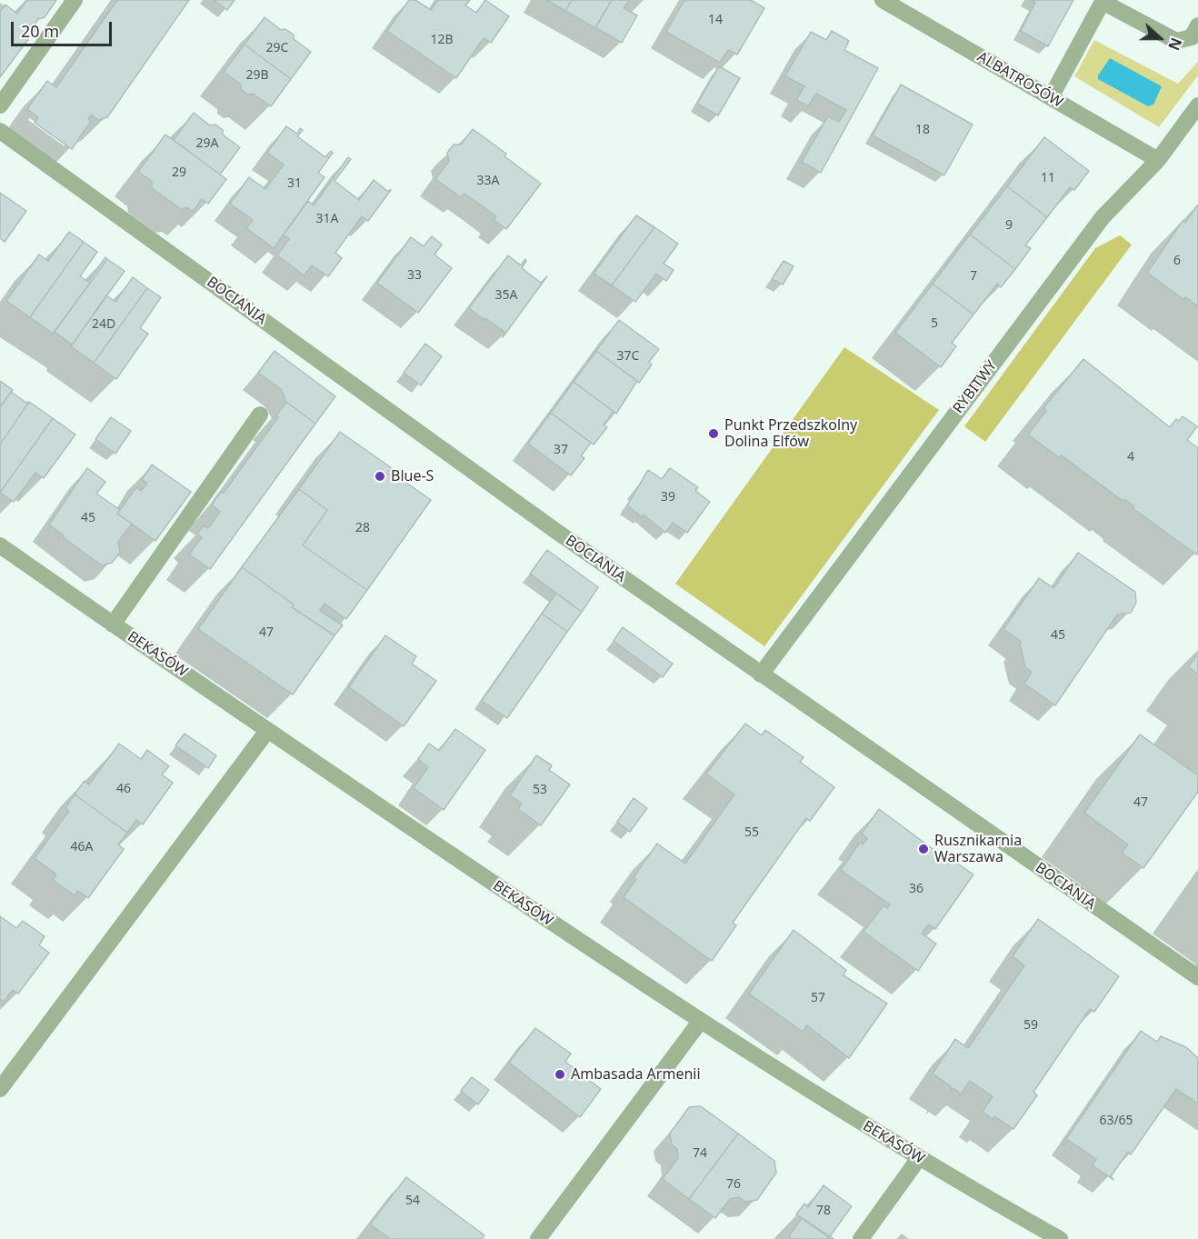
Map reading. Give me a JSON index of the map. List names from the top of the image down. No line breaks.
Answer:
{"streets":{"street":["ALBATROSÓW","BOCIANIA","RYBITWY","BEKASÓW"]},"crossings":[["ALBATROSÓW","RYBITWY"],["BOCIANIA","RYBITWY"]],"places":["Punkt Przedszkolny Dolina Elfów","Blue-S","Rusznikarnia Warszawa","Ambasada Armenii"],"house_numbers":["14","12B","29C","29B","18","29A","29","11","33A","31","31A","9","6","33","7","35A","5","24D","37C","37","4","39","45","28","47","45","46","53","47","55","46A","36","57","59","63/65","74","76","54","78"],"scale_bar":"20 m","north":"right"}
